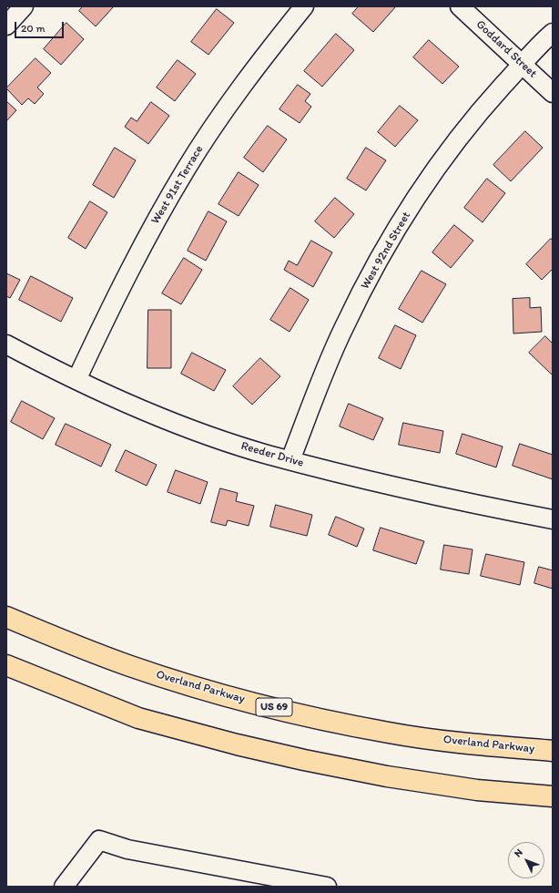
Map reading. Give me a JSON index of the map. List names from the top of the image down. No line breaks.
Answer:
{"streets":{"highway":["Overland Parkway","US 69"],"street":["Goddard Street","West 91st Terrace","West 92nd Street","Reeder Drive"]},"crossings":[["Goddard Street","West 92nd Street"],["West 91st Terrace","Reeder Drive"],["West 92nd Street","Reeder Drive"]],"scale_bar":"20 m","north":"top left"}
